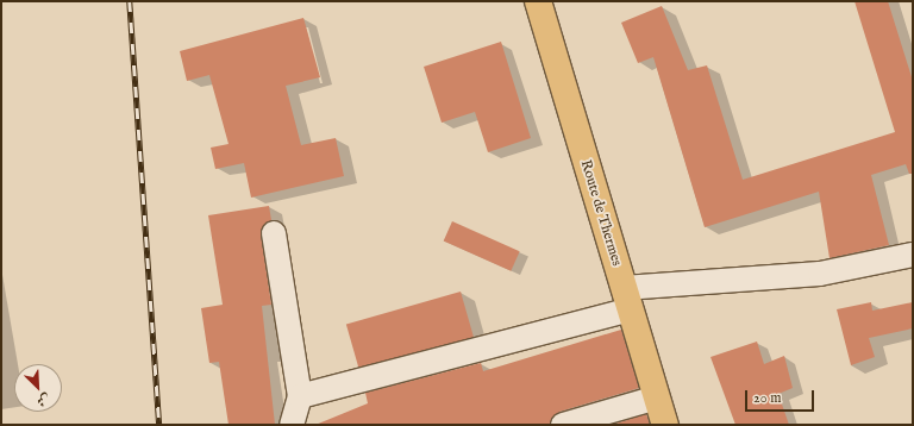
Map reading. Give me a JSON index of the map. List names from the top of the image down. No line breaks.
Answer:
{"streets":{"main road":["Route de Thermes"]},"scale_bar":"20 m","north":"bottom right"}
